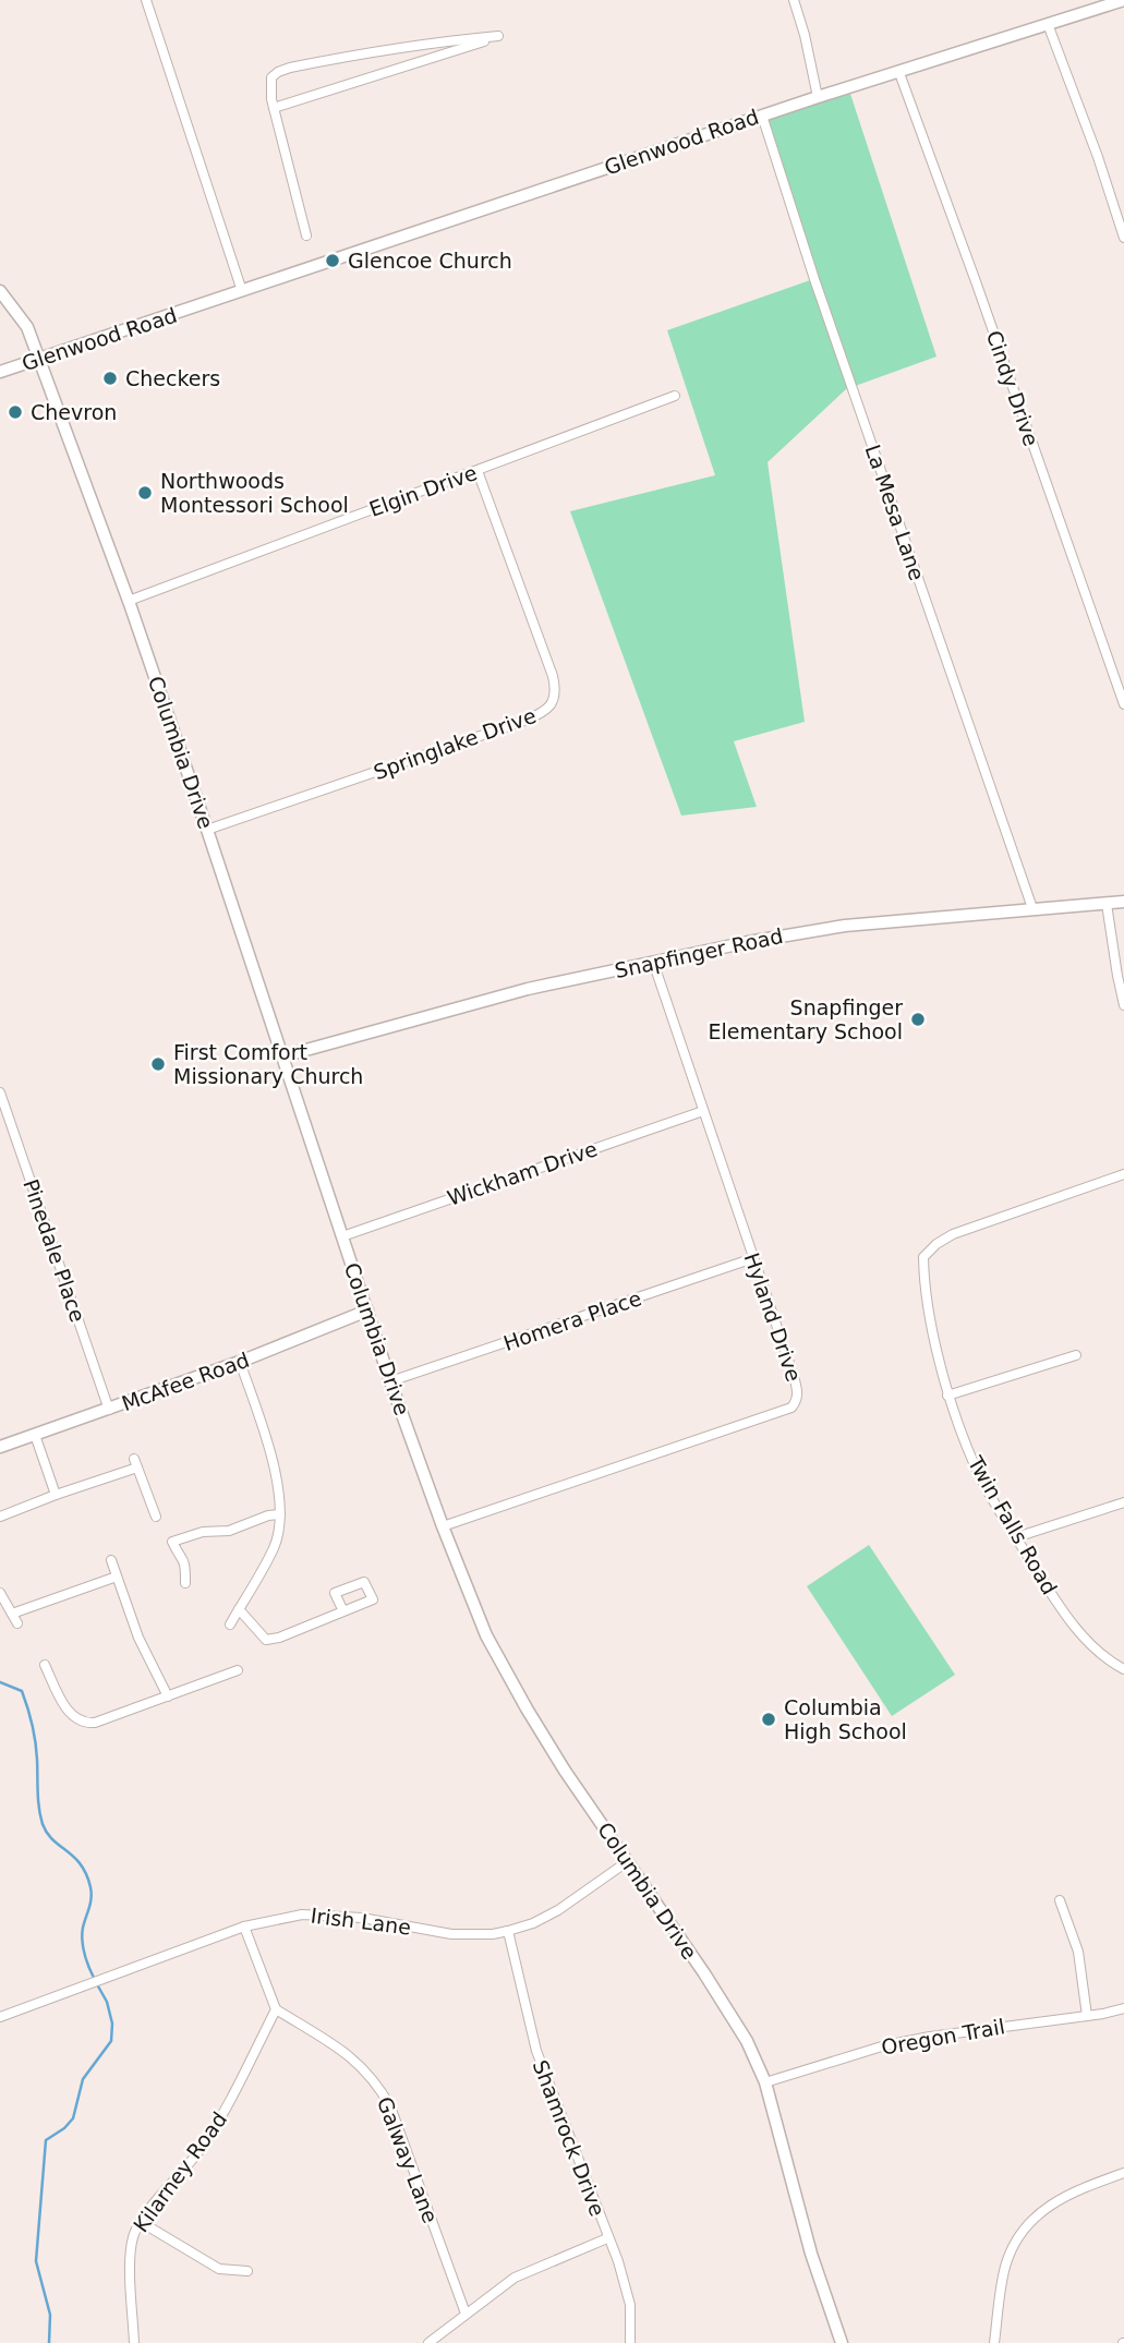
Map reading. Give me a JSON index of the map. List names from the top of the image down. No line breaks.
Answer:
{"streets":{"main road":["Glenwood Road","Columbia Drive","Snapfinger Road","McAfee Road"],"street":["Cindy Drive","Elgin Drive","La Mesa Lane","Springlake Drive","Wickham Drive","Pinedale Place","Hyland Drive","Homera Place","Twin Falls Road","Irish Lane","Oregon Trail","Shamrock Drive","Galway Lane","Kilarney Road"]},"crossings":[["Glenwood Road","Cindy Drive"],["Glenwood Road","La Mesa Lane"],["Glenwood Road","Columbia Drive"],["Elgin Drive","Springlake Drive"],["Elgin Drive","Columbia Drive"],["La Mesa Lane","Snapfinger Road"],["Springlake Drive","Columbia Drive"],["Columbia Drive","Snapfinger Road"],["Columbia Drive","Wickham Drive"],["Columbia Drive","Hyland Drive"],["Columbia Drive","Homera Place"],["Columbia Drive","McAfee Road"],["Columbia Drive","Irish Lane"],["Columbia Drive","Oregon Trail"],["Snapfinger Road","Hyland Drive"],["Wickham Drive","Hyland Drive"],["Pinedale Place","McAfee Road"],["Hyland Drive","Homera Place"],["Irish Lane","Shamrock Drive"],["Galway Lane","Kilarney Road"]],"places":["Glencoe Church","Checkers","Chevron","Northwoods Montessori School","Snapfinger Elementary School","First Comfort Missionary Church","Columbia High School"]}
